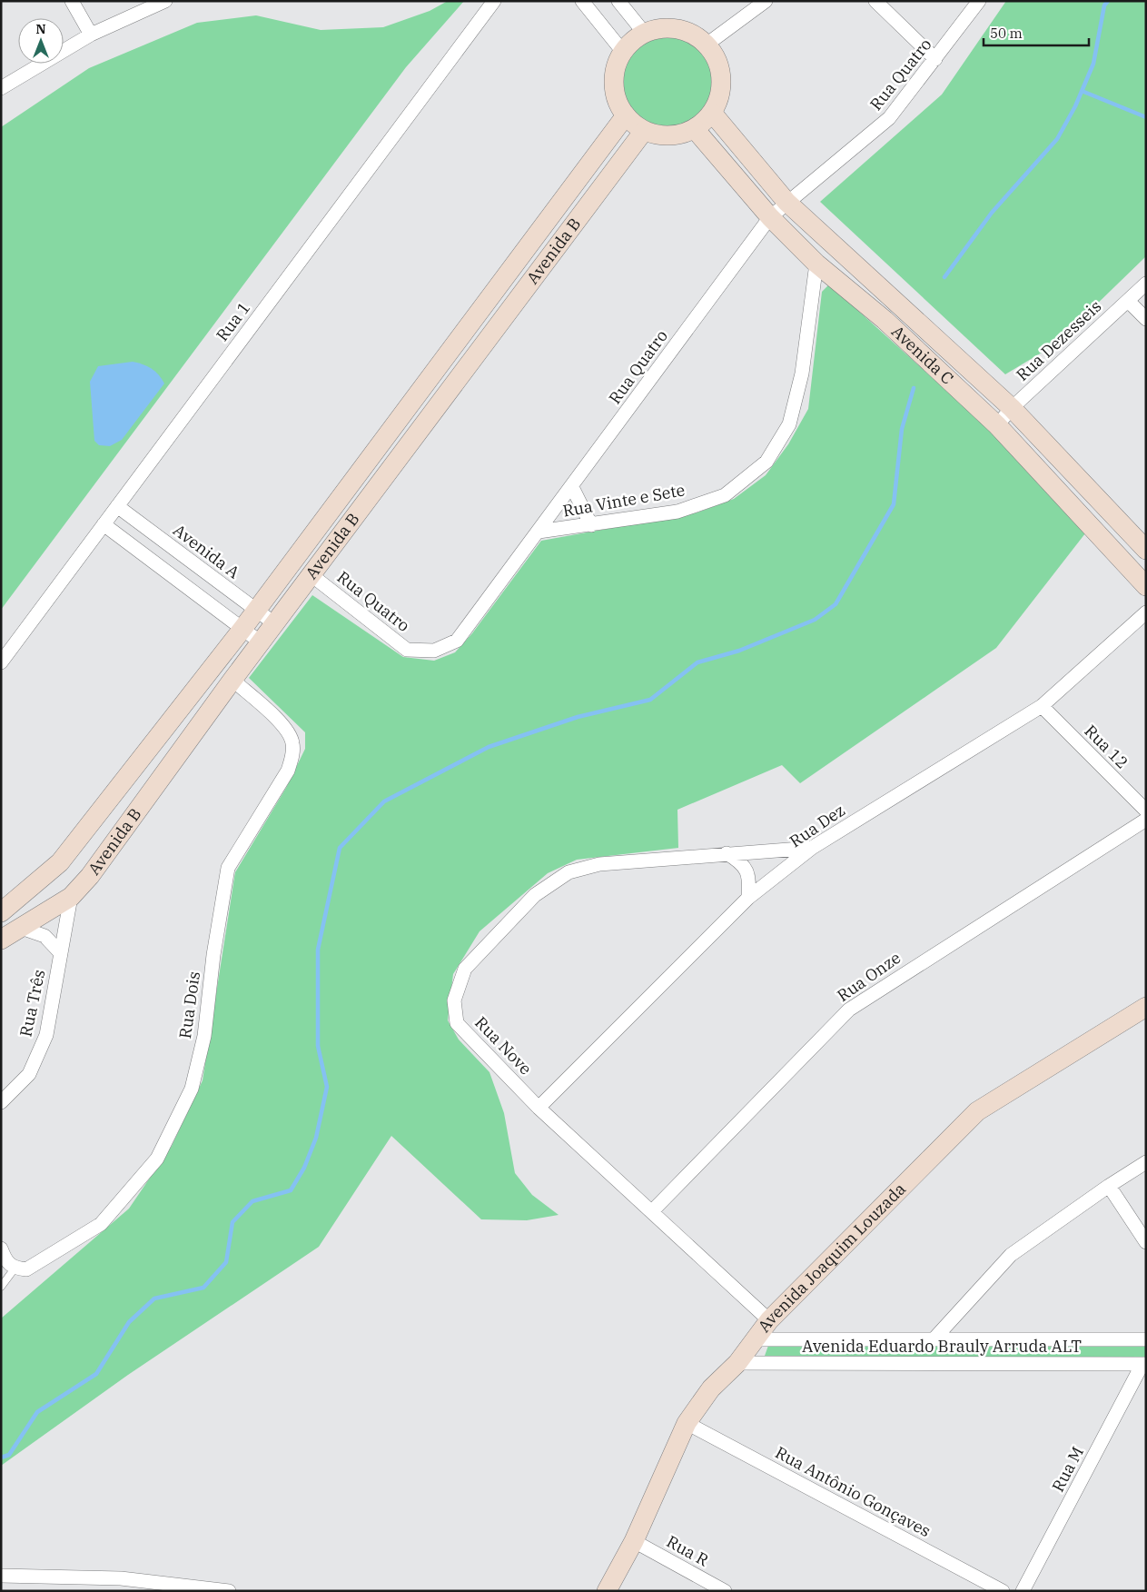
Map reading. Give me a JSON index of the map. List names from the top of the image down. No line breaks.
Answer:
{"streets":{"street":["Rua Quatro","Avenida B","Rua 1","Rua Dezesseis","Avenida C","Rua Vinte e Sete","Avenida A","Rua 12","Rua Dez","Rua Onze","Rua Três","Rua Dois","Rua Nove","Avenida Joaquim Louzada","Avenida Eduardo Brauly Arruda ALT","Rua M","Rua Antônio Gonçaves","Rua R"]},"crossings":[["Rua Quatro","Avenida B"],["Rua Quatro","Avenida C"],["Rua Quatro","Rua Vinte e Sete"],["Avenida B","Avenida C"],["Avenida B","Avenida A"],["Avenida B","Rua Três"],["Avenida B","Rua Dois"],["Rua 1","Avenida A"],["Rua Dezesseis","Avenida C"],["Avenida C","Rua Vinte e Sete"],["Rua 12","Rua Dez"],["Rua Dez","Rua Nove"],["Rua Onze","Rua Nove"],["Rua Nove","Avenida Joaquim Louzada"],["Avenida Joaquim Louzada","Avenida Eduardo Brauly Arruda ALT"],["Avenida Joaquim Louzada","Rua Antônio Gonçaves"],["Avenida Joaquim Louzada","Rua R"],["Avenida Eduardo Brauly Arruda ALT","Rua M"]],"scale_bar":"50 m","north":"top"}
